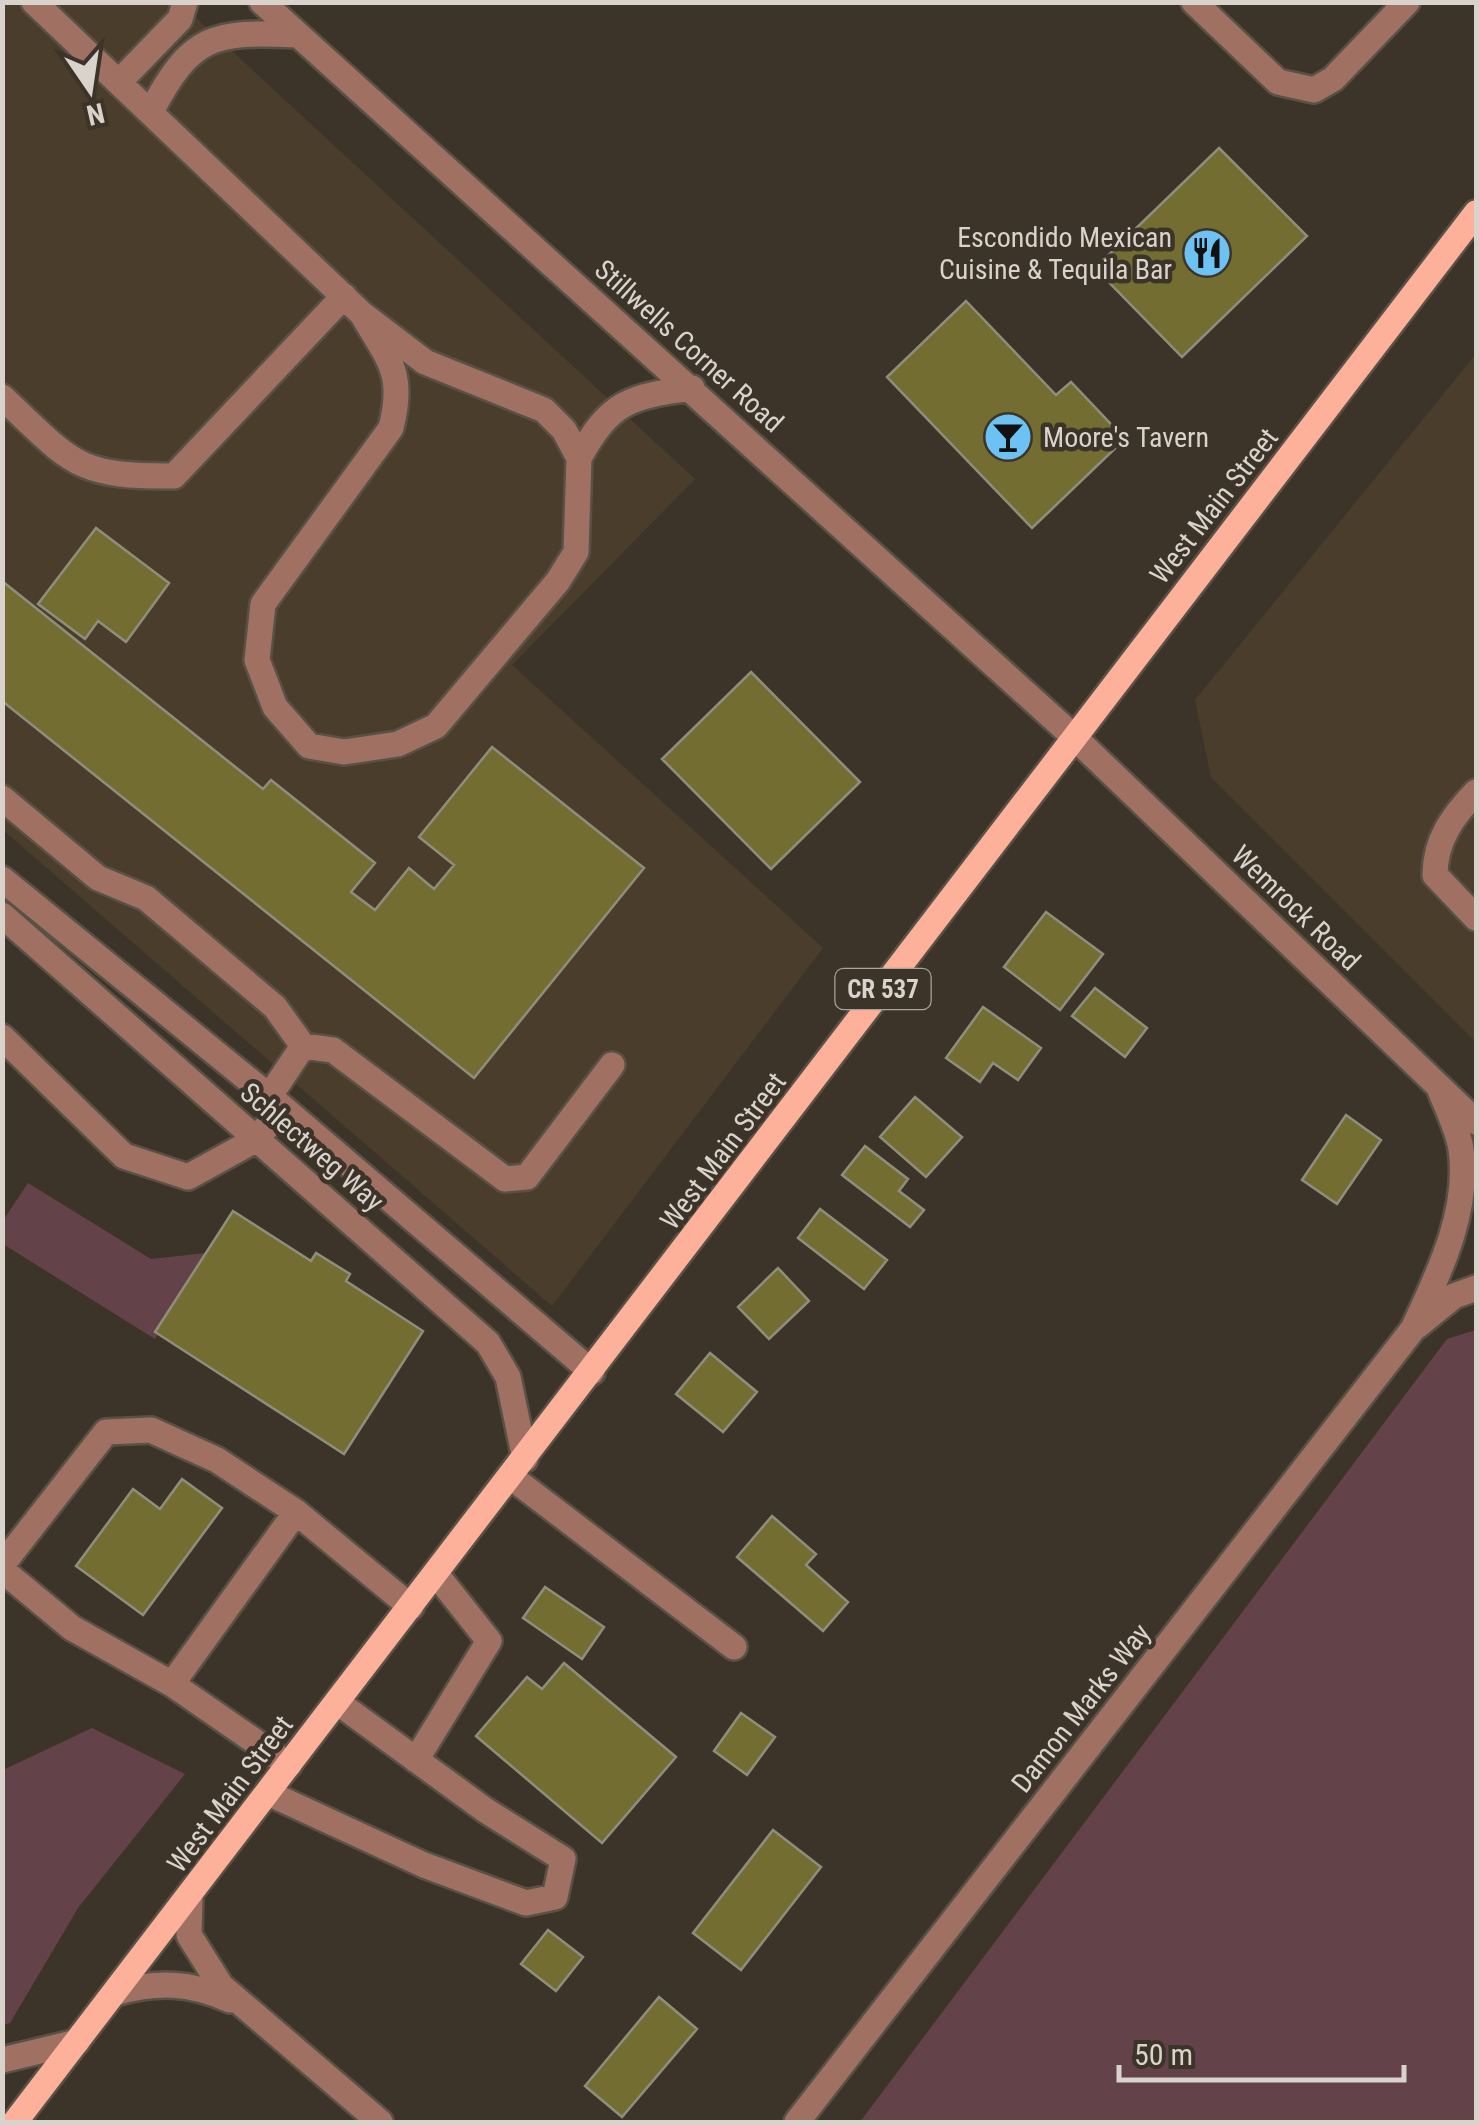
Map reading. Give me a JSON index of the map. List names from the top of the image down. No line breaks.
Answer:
{"streets":{"main road":["West Main Street","CR 537"],"street":["Stillwells Corner Road","Wemrock Road","Schlectweg Way","Damon Marks Way"]},"crossings":[["Stillwells Corner Road","West Main Street"],["Stillwells Corner Road","Wemrock Road"],["West Main Street","Wemrock Road"],["West Main Street","Schlectweg Way"],["Wemrock Road","Damon Marks Way"]],"places":{"restaurant":["Escondido Mexican Cuisine & Tequila Bar"],"bar":["Moore's Tavern"]},"scale_bar":"50 m","north":"bottom"}
